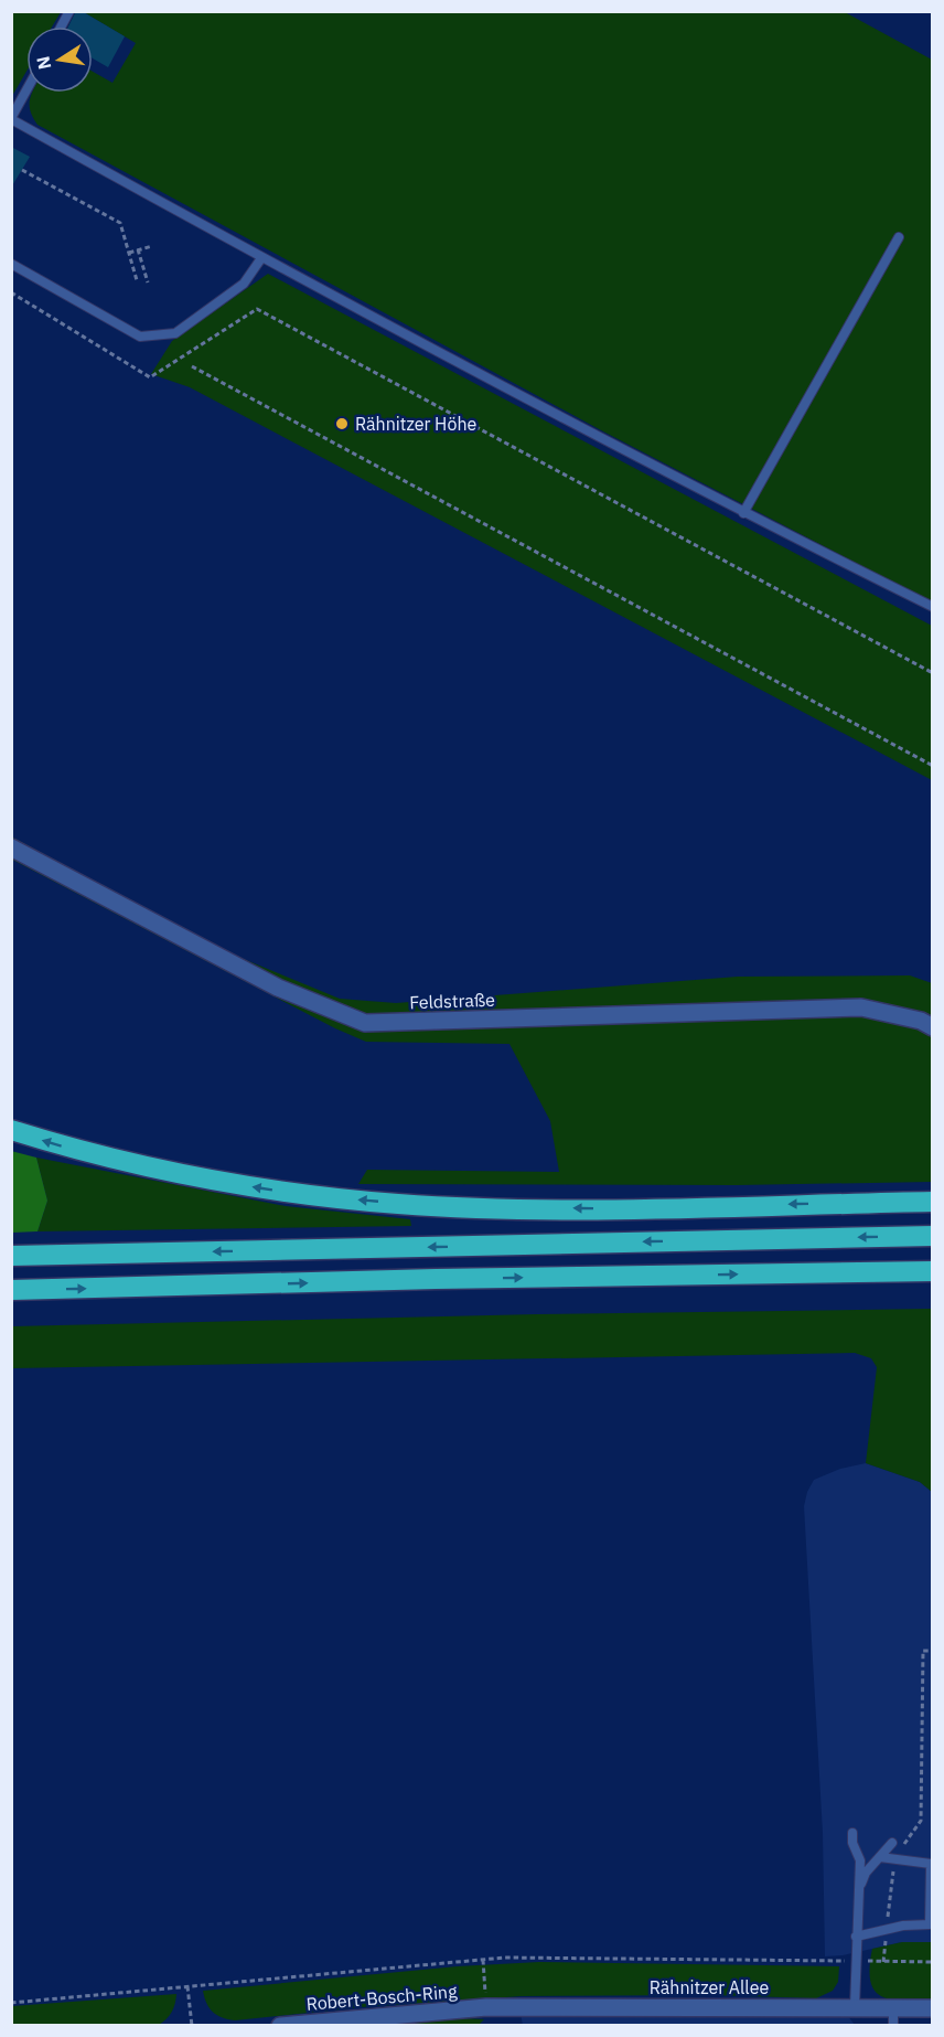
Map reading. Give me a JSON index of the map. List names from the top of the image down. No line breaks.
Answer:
{"streets":{"street":["Feldstraße","Rähnitzer Allee","Robert-Bosch-Ring"]},"crossings":[["Rähnitzer Allee","Robert-Bosch-Ring"]],"places":["Rähnitzer Höhe"],"north":"left"}
